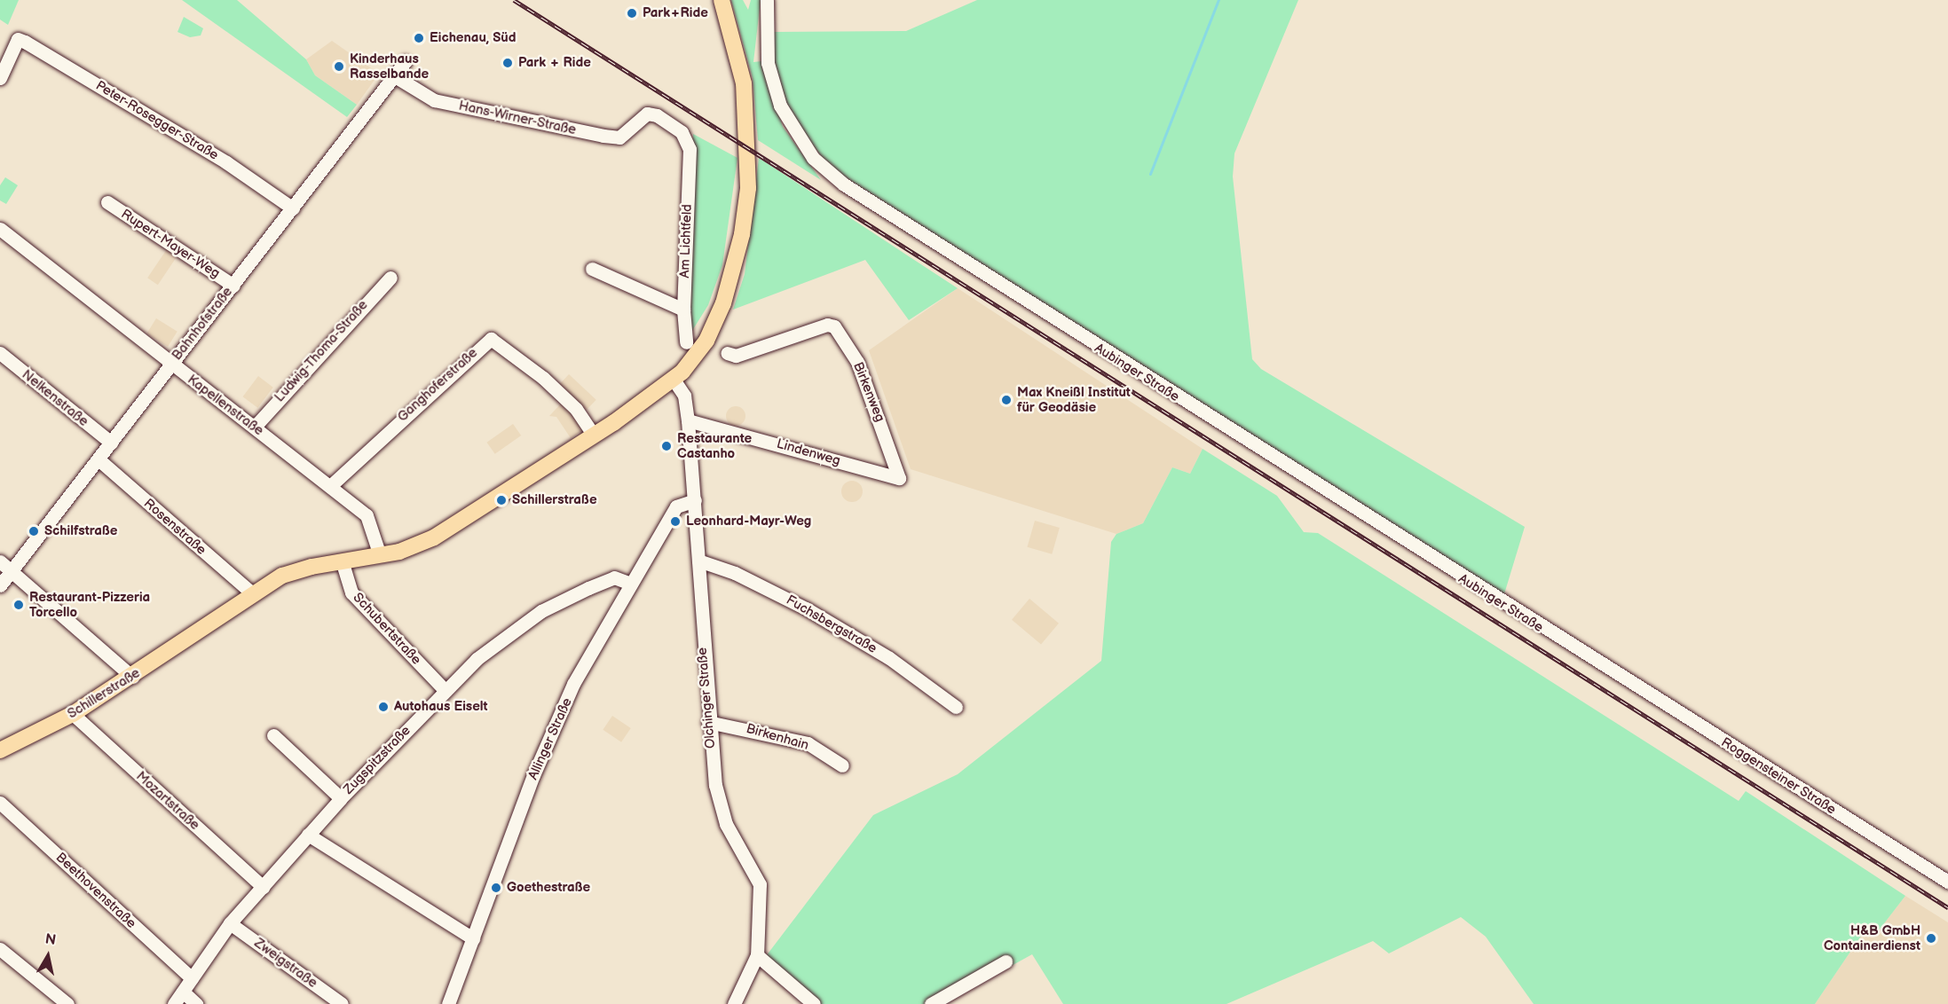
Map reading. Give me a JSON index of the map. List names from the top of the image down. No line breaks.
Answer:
{"streets":{"main road":["Schillerstraße"],"street":["Hans-Wirner-Straße","Peter-Rosegger-Straße","Am Lichtfeld","Rupert-Mayer-Weg","Bahnhofstraße","Ludwig-Thoma-Straße","Aubinger Straße","Ganghoferstraße","Birkenweg","Nelkenstraße","Kapellenstraße","Lindenweg","Rosenstraße","Fuchsbergstraße","Schubertstraße","Olchinger Straße","Birkenhain","Allinger Straße","Zugspitzstraße","Roggensteiner Straße","Mozartstraße","Beethovenstraße","Zweigstraße"]},"crossings":[["Hans-Wirner-Straße","Am Lichtfeld"],["Hans-Wirner-Straße","Bahnhofstraße"],["Peter-Rosegger-Straße","Bahnhofstraße"],["Rupert-Mayer-Weg","Bahnhofstraße"],["Bahnhofstraße","Nelkenstraße"],["Bahnhofstraße","Kapellenstraße"],["Bahnhofstraße","Rosenstraße"],["Ludwig-Thoma-Straße","Kapellenstraße"],["Aubinger Straße","Roggensteiner Straße"],["Ganghoferstraße","Kapellenstraße"],["Ganghoferstraße","Schillerstraße"],["Birkenweg","Lindenweg"],["Kapellenstraße","Schillerstraße"],["Lindenweg","Olchinger Straße"],["Rosenstraße","Schillerstraße"],["Fuchsbergstraße","Olchinger Straße"],["Schubertstraße","Schillerstraße"],["Schubertstraße","Zugspitzstraße"],["Schillerstraße","Olchinger Straße"],["Schillerstraße","Mozartstraße"],["Olchinger Straße","Birkenhain"],["Olchinger Straße","Allinger Straße"],["Allinger Straße","Zugspitzstraße"],["Zugspitzstraße","Mozartstraße"],["Zugspitzstraße","Beethovenstraße"],["Zugspitzstraße","Zweigstraße"]],"places":["Park+Ride","Eichenau, Süd","Park + Ride","Kinderhaus Rasselbande","Max Kneißl Institut für Geodäsie","Restaurante Castanho","Schillerstraße","Leonhard-Mayr-Weg","Schilfstraße","Restaurant-Pizzeria Torcello","Autohaus Eiselt","Goethestraße","H&B GmbH Containerdienst"],"north":"top"}
